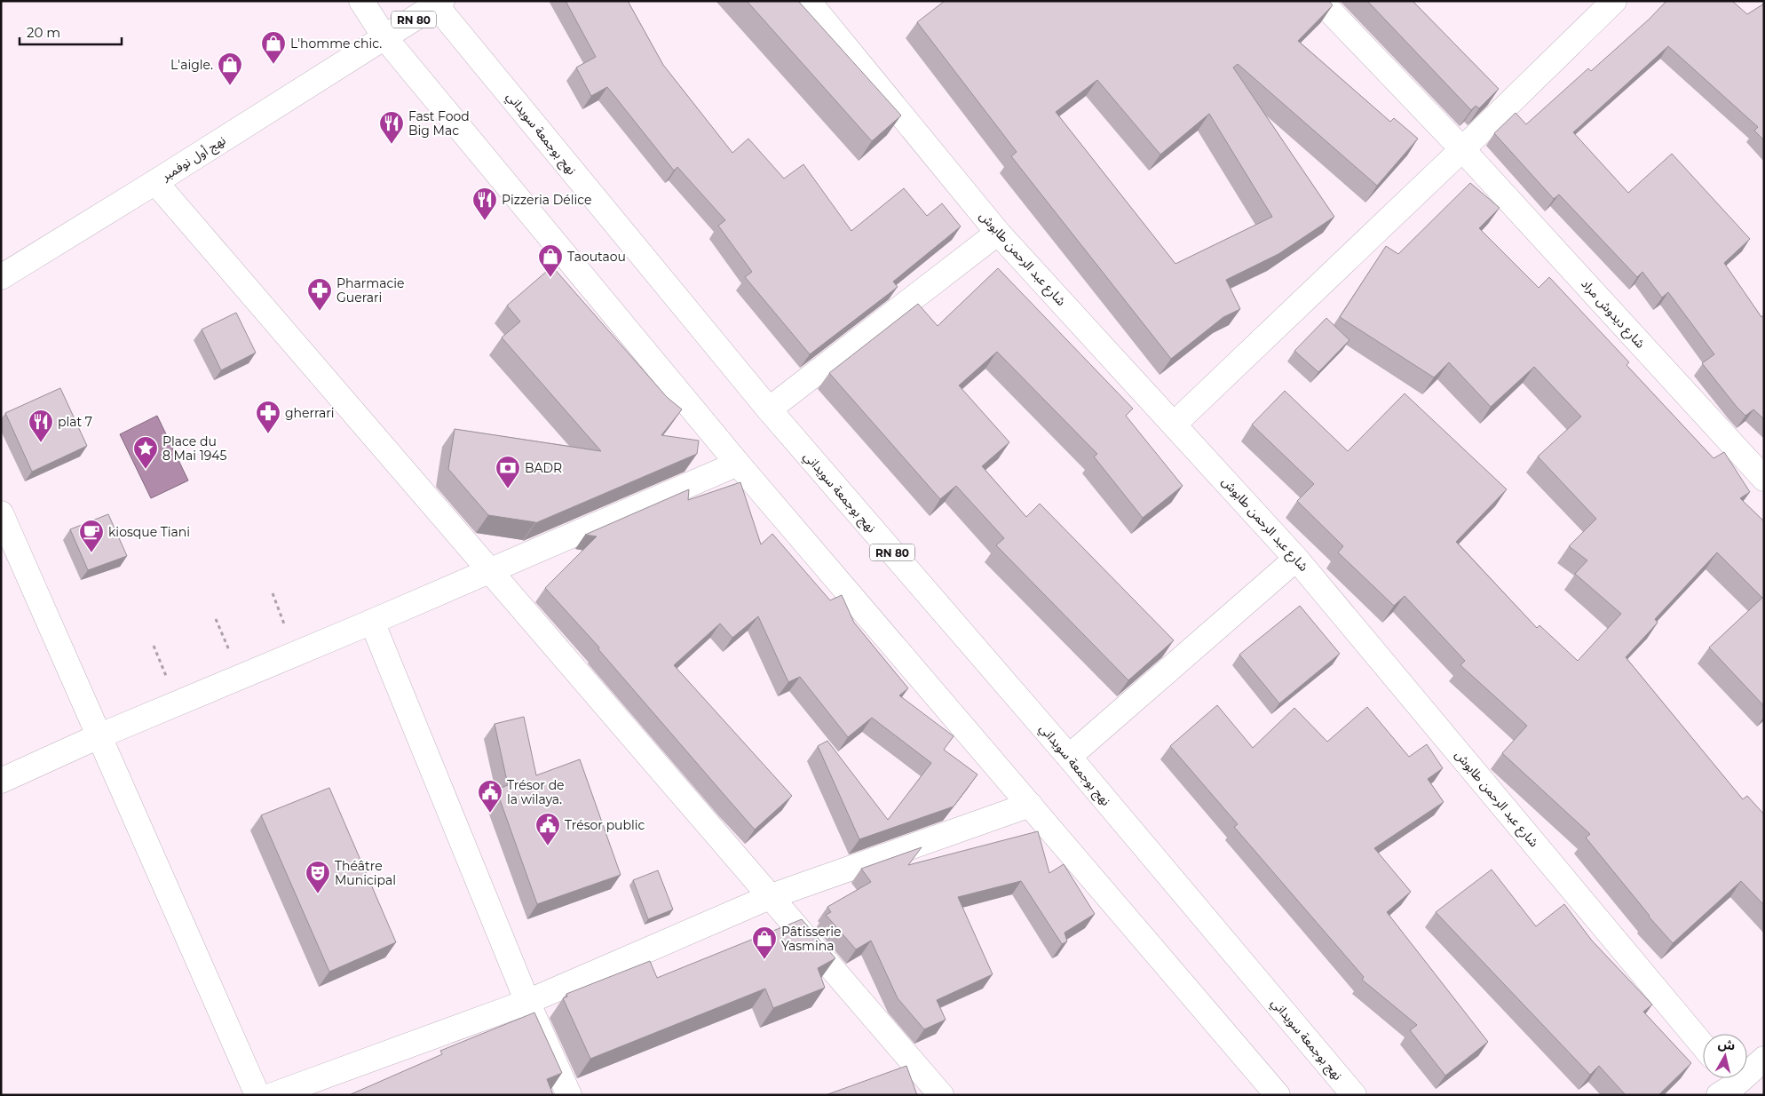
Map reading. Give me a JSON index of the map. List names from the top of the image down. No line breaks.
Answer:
{"streets":{"street":["RN 80","نهج بوجمعة سويداني","نهج أول نوفمبر","شارع عبد الرحمن طابوش","شارع ديدوش مراد"]},"crossings":[["RN 80","نهج بوجمعة سويداني"],["RN 80","نهج أول نوفمبر"]],"places":{"shop":["L'homme chic.","L'aigle.","Taoutaou","Pâtisserie Yasmina"],"restaurant":["Fast Food Big Mac","Pizzeria Délice","plat 7"],"pharmacy":["Pharmacie Guerari","gherrari"],"place":["Place du 8 Mai 1945"],"bank":["BADR"],"cafe":["kiosque Tiani"],"public building":["Trésor de la wilaya.","Trésor public"],"theatre":["Théâtre Municipal"]},"scale_bar":"20 m","north":"top"}
